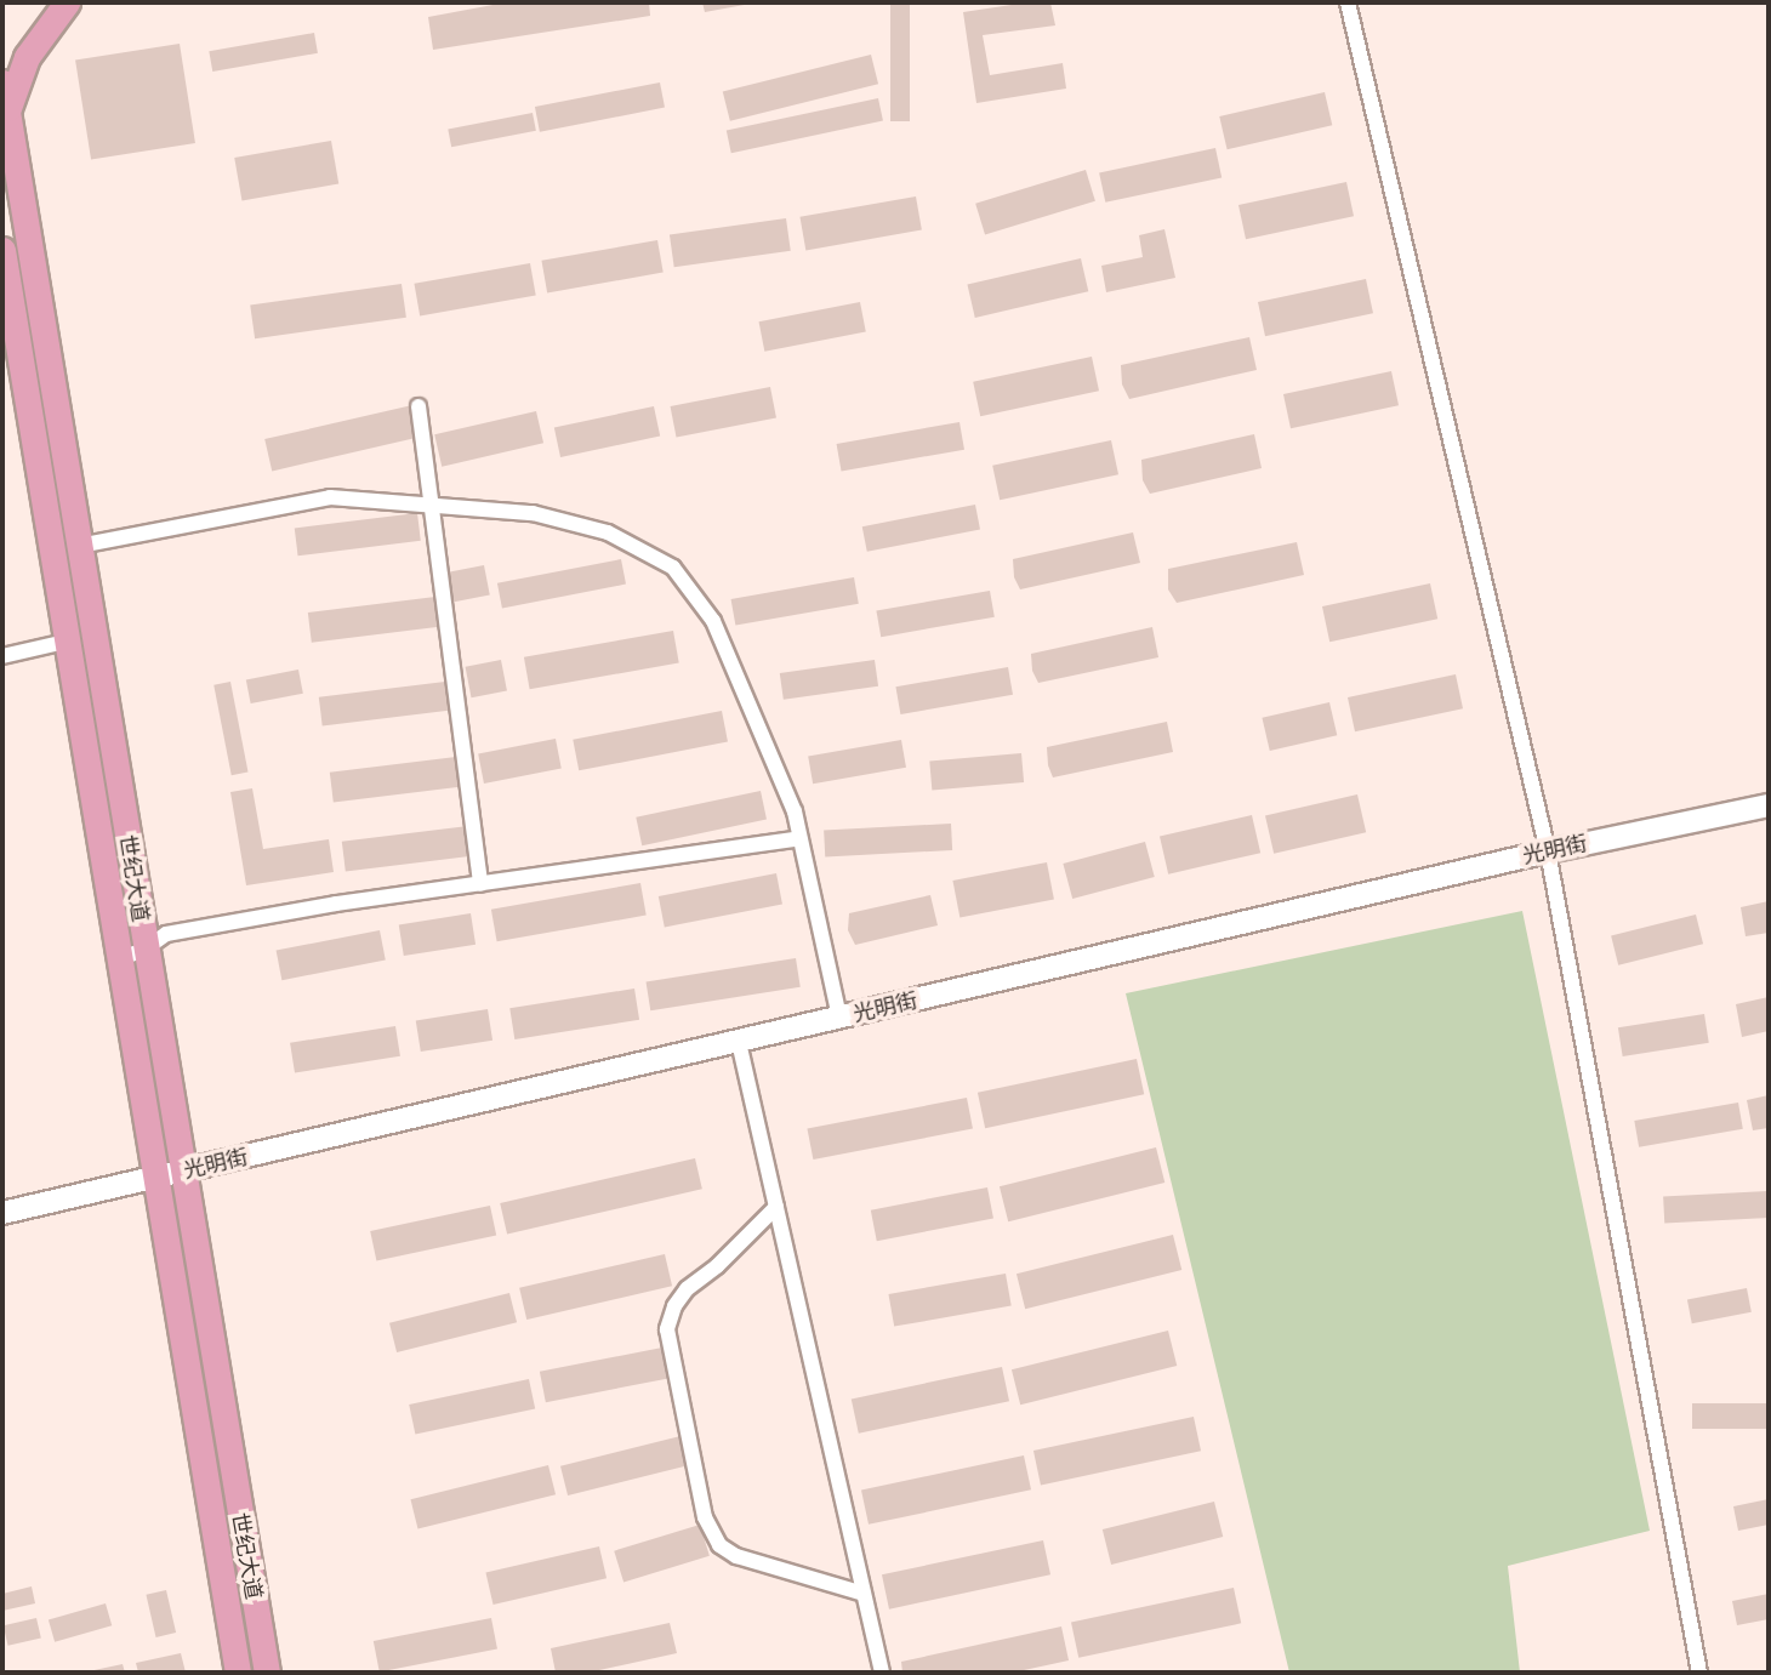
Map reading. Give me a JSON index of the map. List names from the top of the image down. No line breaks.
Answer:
{"streets":{"main road":["世纪大道"],"street":["光明街"]},"crossings":[["光明街","世纪大道"]]}
